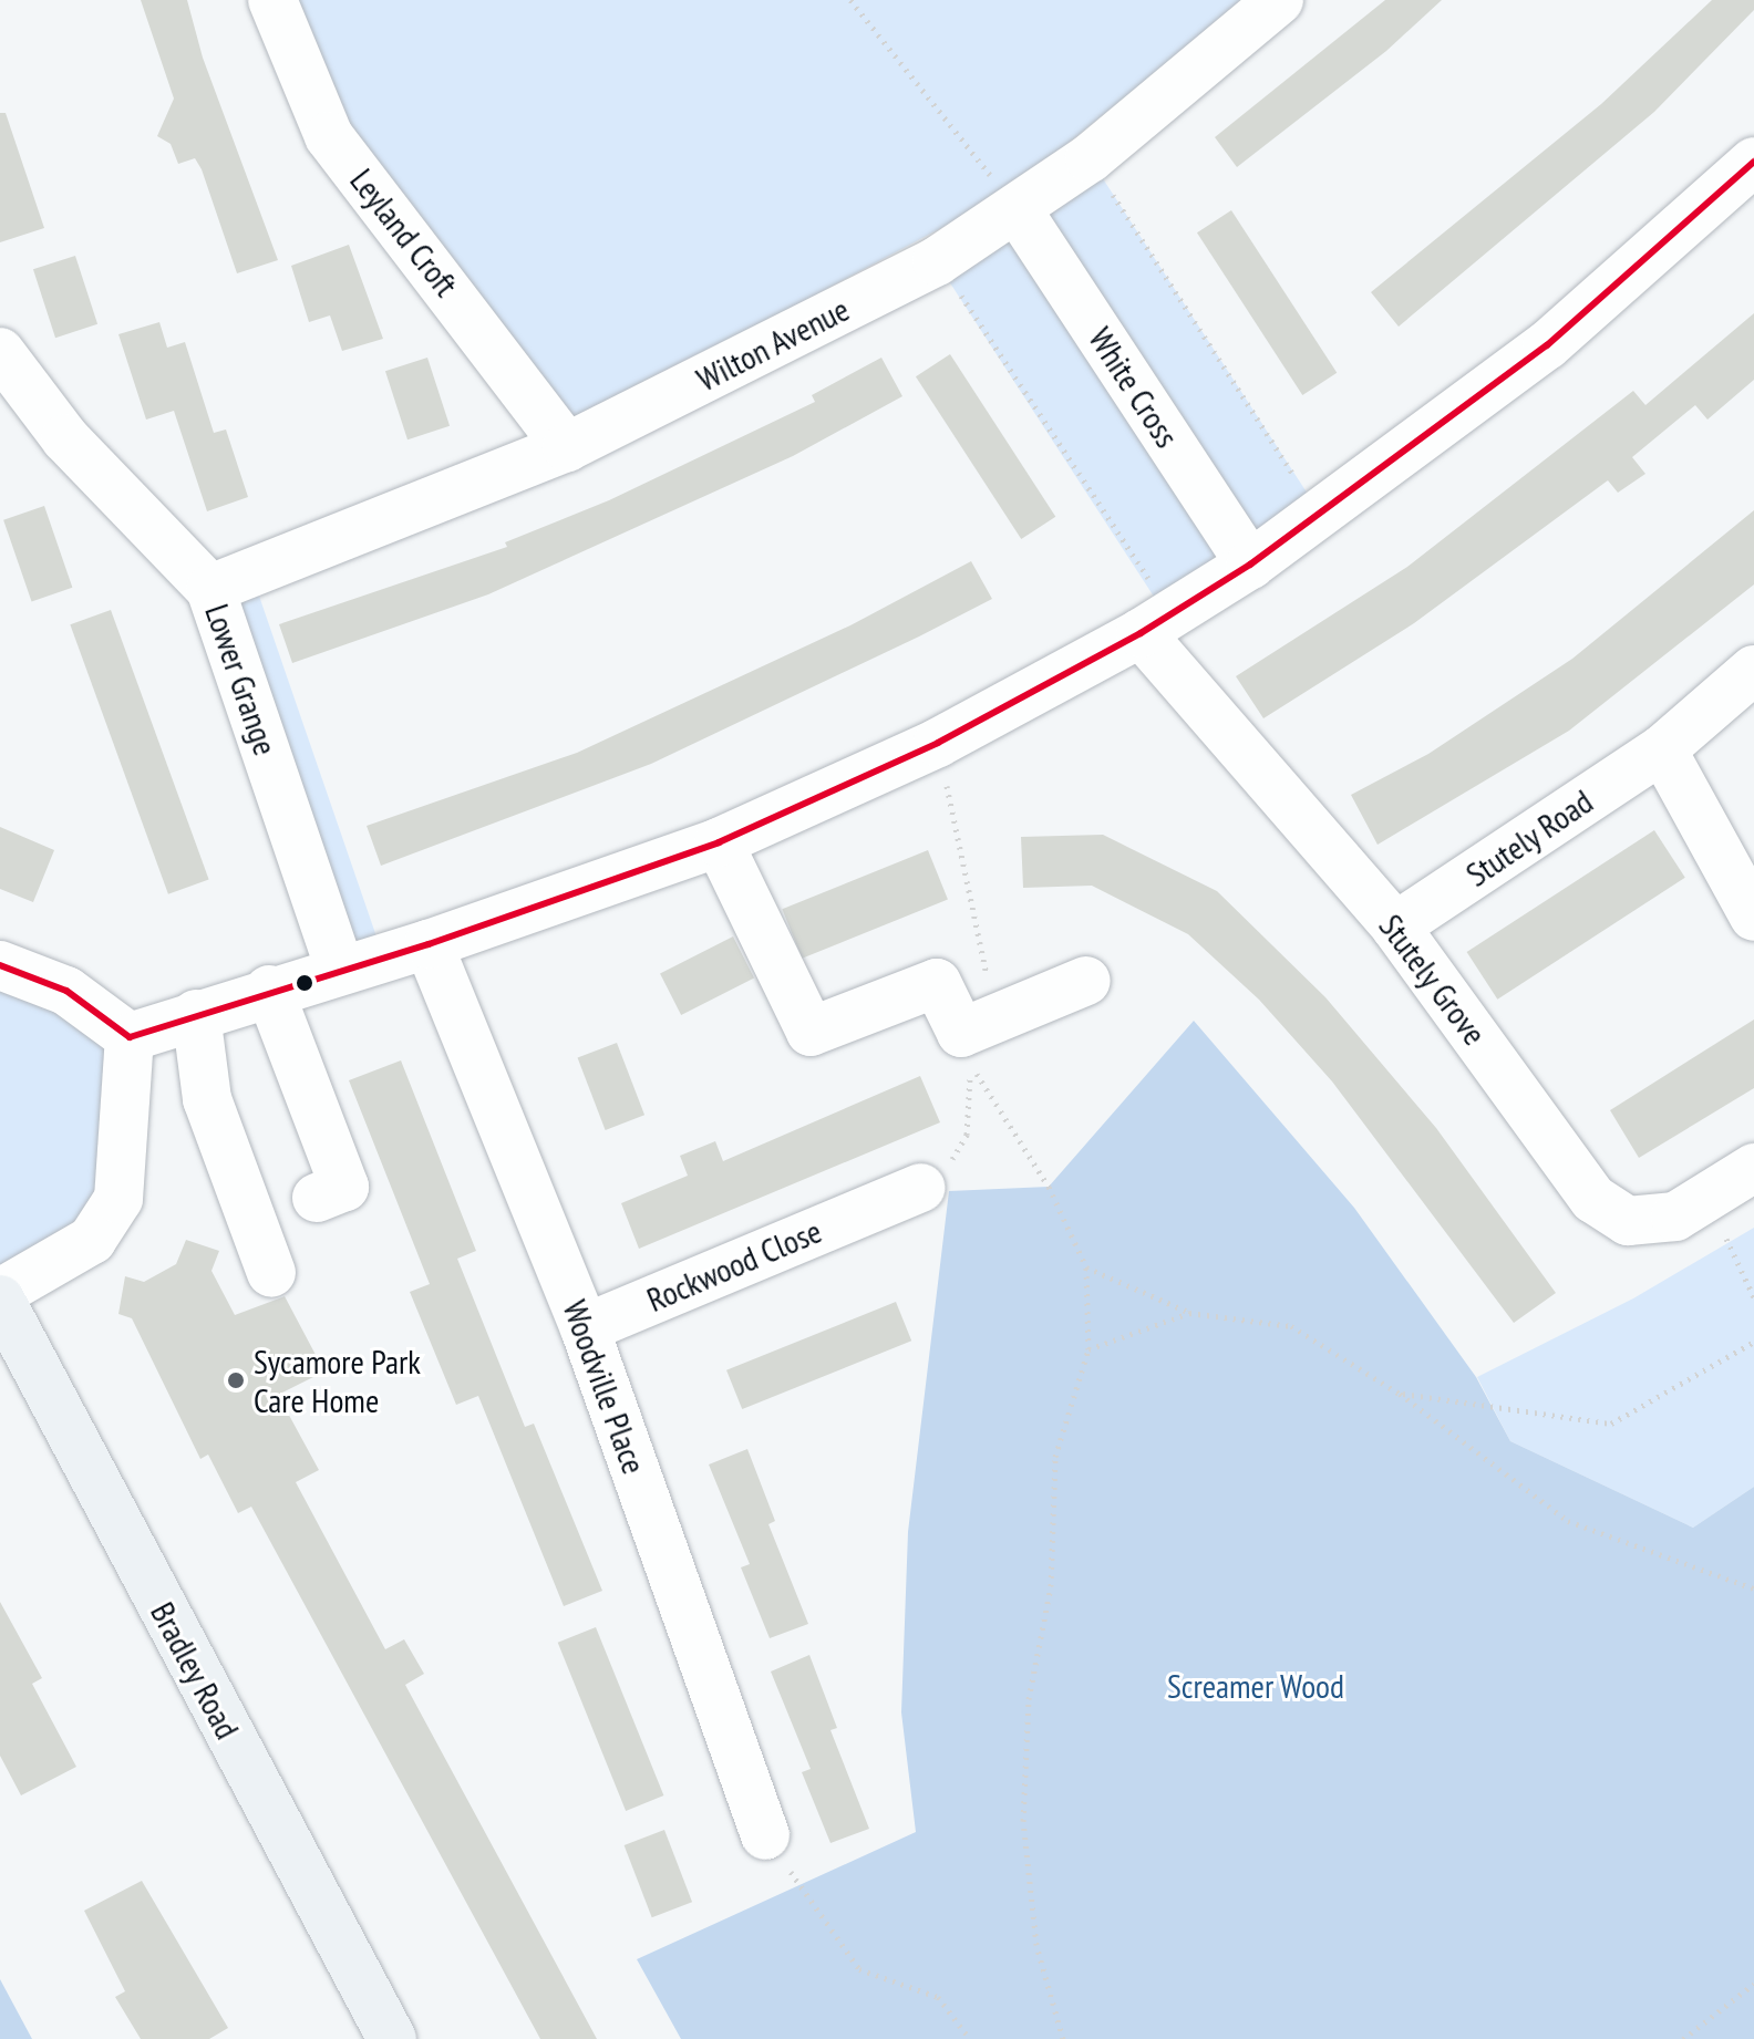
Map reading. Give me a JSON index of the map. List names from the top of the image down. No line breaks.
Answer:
{"streets":{"main road":["Bradley Road"],"street":["Leyland Croft","Wilton Avenue","White Cross","Lower Grange","Stutely Road","Stutely Grove","Rockwood Close","Woodville Place"]},"crossings":[["Leyland Croft","Wilton Avenue"],["Wilton Avenue","White Cross"],["Wilton Avenue","Lower Grange"],["Stutely Road","Stutely Grove"],["Rockwood Close","Woodville Place"]],"parks":["Screamer Wood"],"places":["Sycamore Park Care Home"]}
